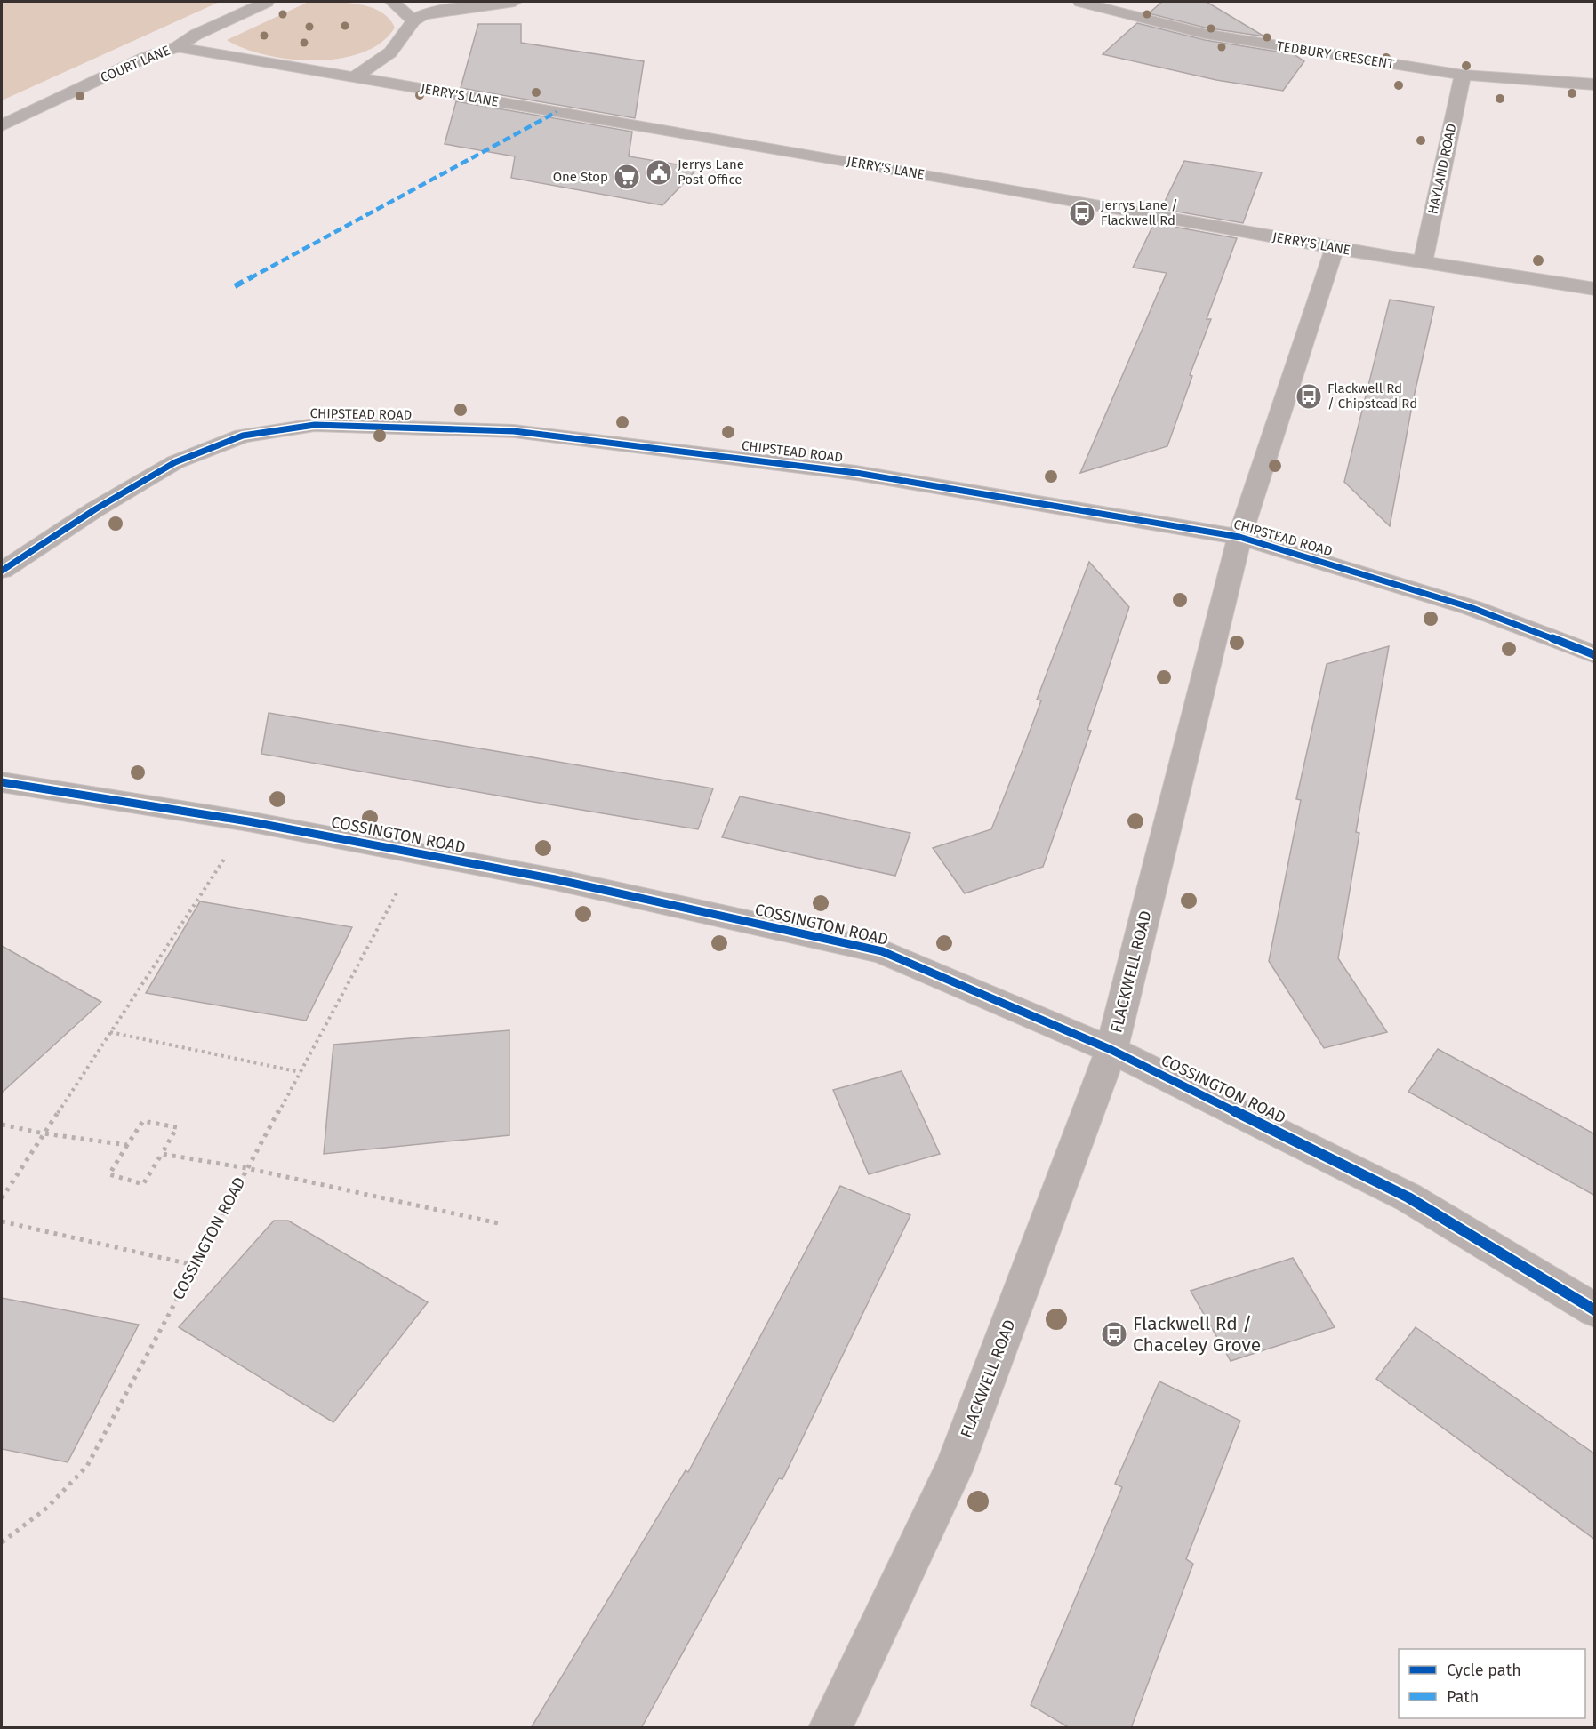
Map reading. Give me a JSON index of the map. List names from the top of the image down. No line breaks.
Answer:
{"streets":{"street":["TEDBURY CRESCENT","COURT LANE","JERRY'S LANE","HAYLAND ROAD","CHIPSTEAD ROAD","COSSINGTON ROAD","FLACKWELL ROAD"]},"crossings":[["TEDBURY CRESCENT","HAYLAND ROAD"],["COURT LANE","JERRY'S LANE"],["JERRY'S LANE","HAYLAND ROAD"],["JERRY'S LANE","FLACKWELL ROAD"],["CHIPSTEAD ROAD","FLACKWELL ROAD"],["COSSINGTON ROAD","FLACKWELL ROAD"]],"places":{"public building":["Jerrys Lane Post Office"],"supermarket":["One Stop"],"bus stop":["Jerrys Lane / Flackwell Rd","Flackwell Rd / Chipstead Rd","Flackwell Rd / Chaceley Grove"]},"legend":["Cycle path","Path"]}
